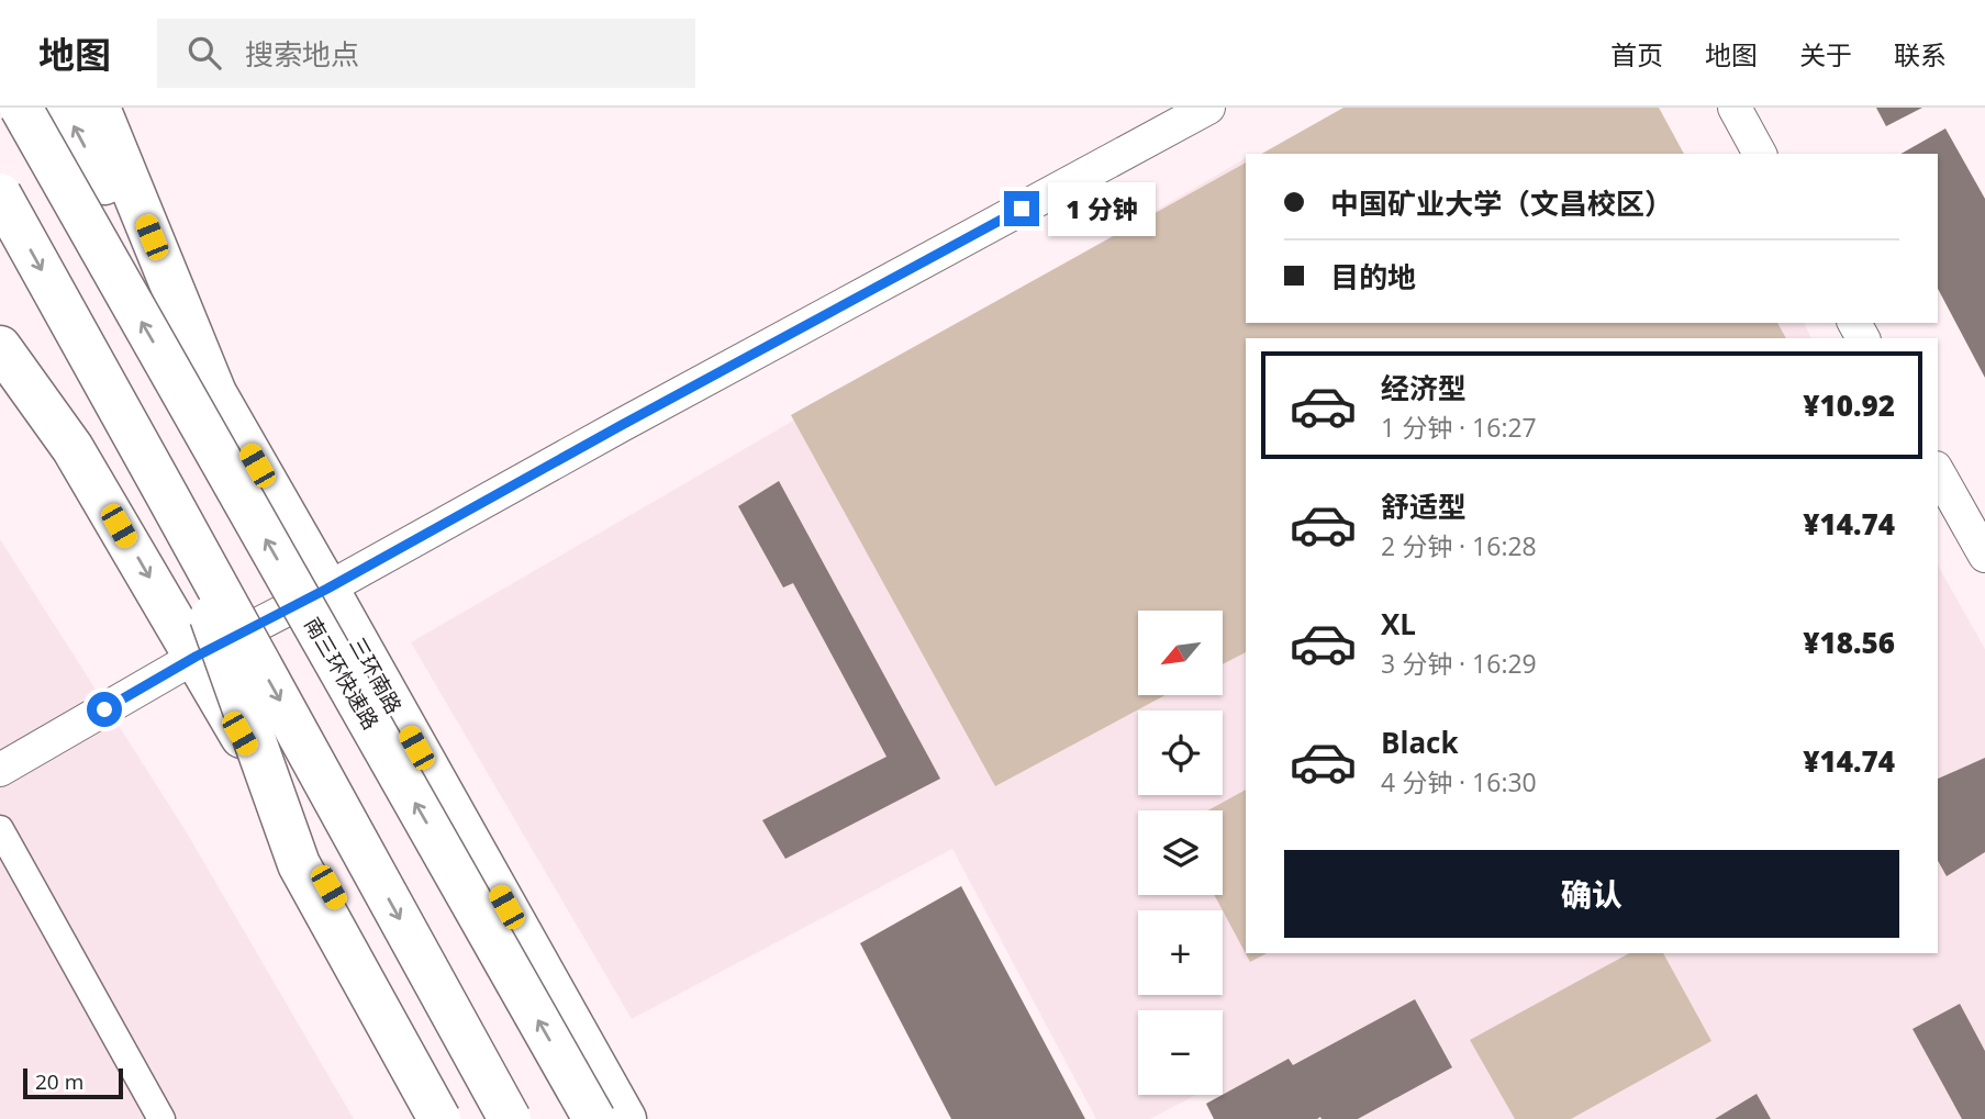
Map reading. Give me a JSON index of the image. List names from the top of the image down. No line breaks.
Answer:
{"streets":{"main road":["南三环快速路","三环南路"]},"scale_bar":"20 m","north":"bottom left","page":{"header":"地图","search":"搜索地点","nav":["首页","地图","关于","联系"],"banner":["中国矿业大学（文昌校区）","目的地"],"bubble":"1 分钟","list":[{"name":"经济型","note":"1 分钟 · 16:27","value":"¥10.92"},{"name":"舒适型","note":"2 分钟 · 16:28","value":"¥14.74"},{"name":"XL","note":"3 分钟 · 16:29","value":"¥18.56"},{"name":"Black","note":"4 分钟 · 16:30","value":"¥14.74"}],"map_buttons":["+","−"],"buttons":"确认","scale":"20 m"}}
